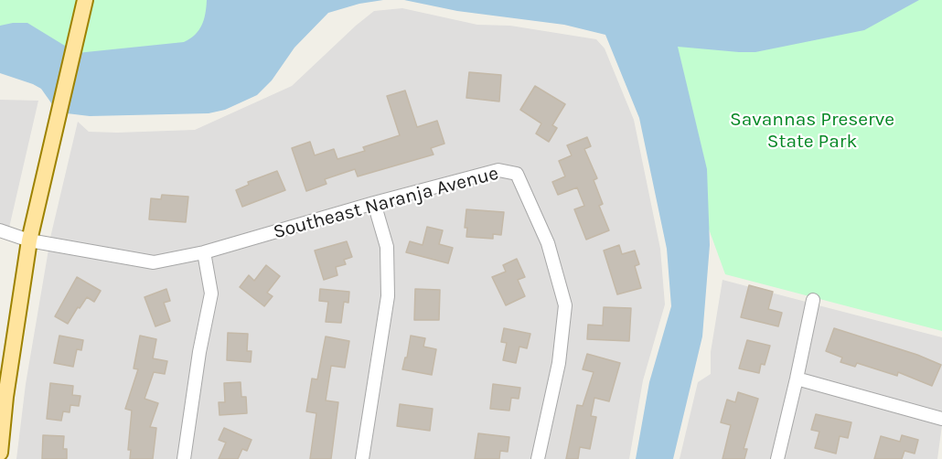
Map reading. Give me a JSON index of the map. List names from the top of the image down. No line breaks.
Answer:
{"streets":{"street":["Southeast Naranja Avenue"]},"parks":["Savannas Preserve State Park"]}
